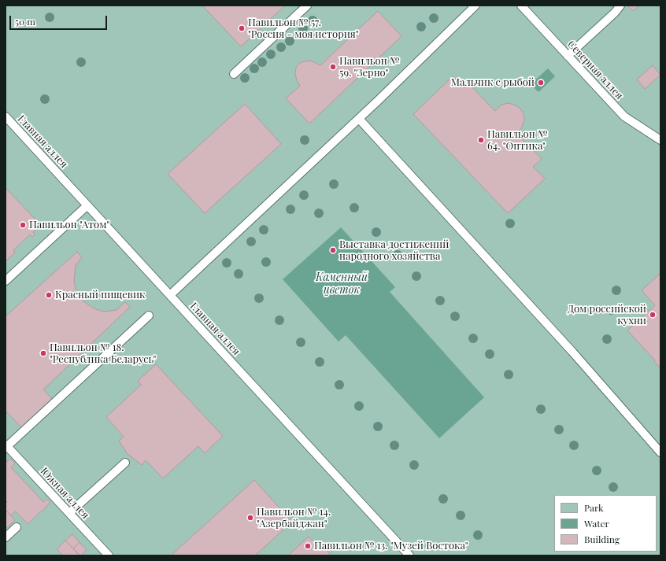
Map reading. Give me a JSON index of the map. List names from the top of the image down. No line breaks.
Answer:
{"streets":{"lane":["Северная аллея","Главная аллея","Южная аллея"]},"water":["Каменный цветок"],"places":["Павильон № 57. \"Россия - моя история\"","Павильон № 59. \"Зерно\"","Мальчик с рыбой","Павильон № 64. \"Оптика\"","Павильон \"Атом\"","Выставка достижений народного хозяйства","Красный пищевик","Дом российской кухни","Павильон № 18. \"Республика Беларусь\"","Павильон № 14. \"Азербайджан\"","Павильон № 13. \"Музей Востока\""],"legend":["Park","Water","Building"],"scale_bar":"50 m"}
